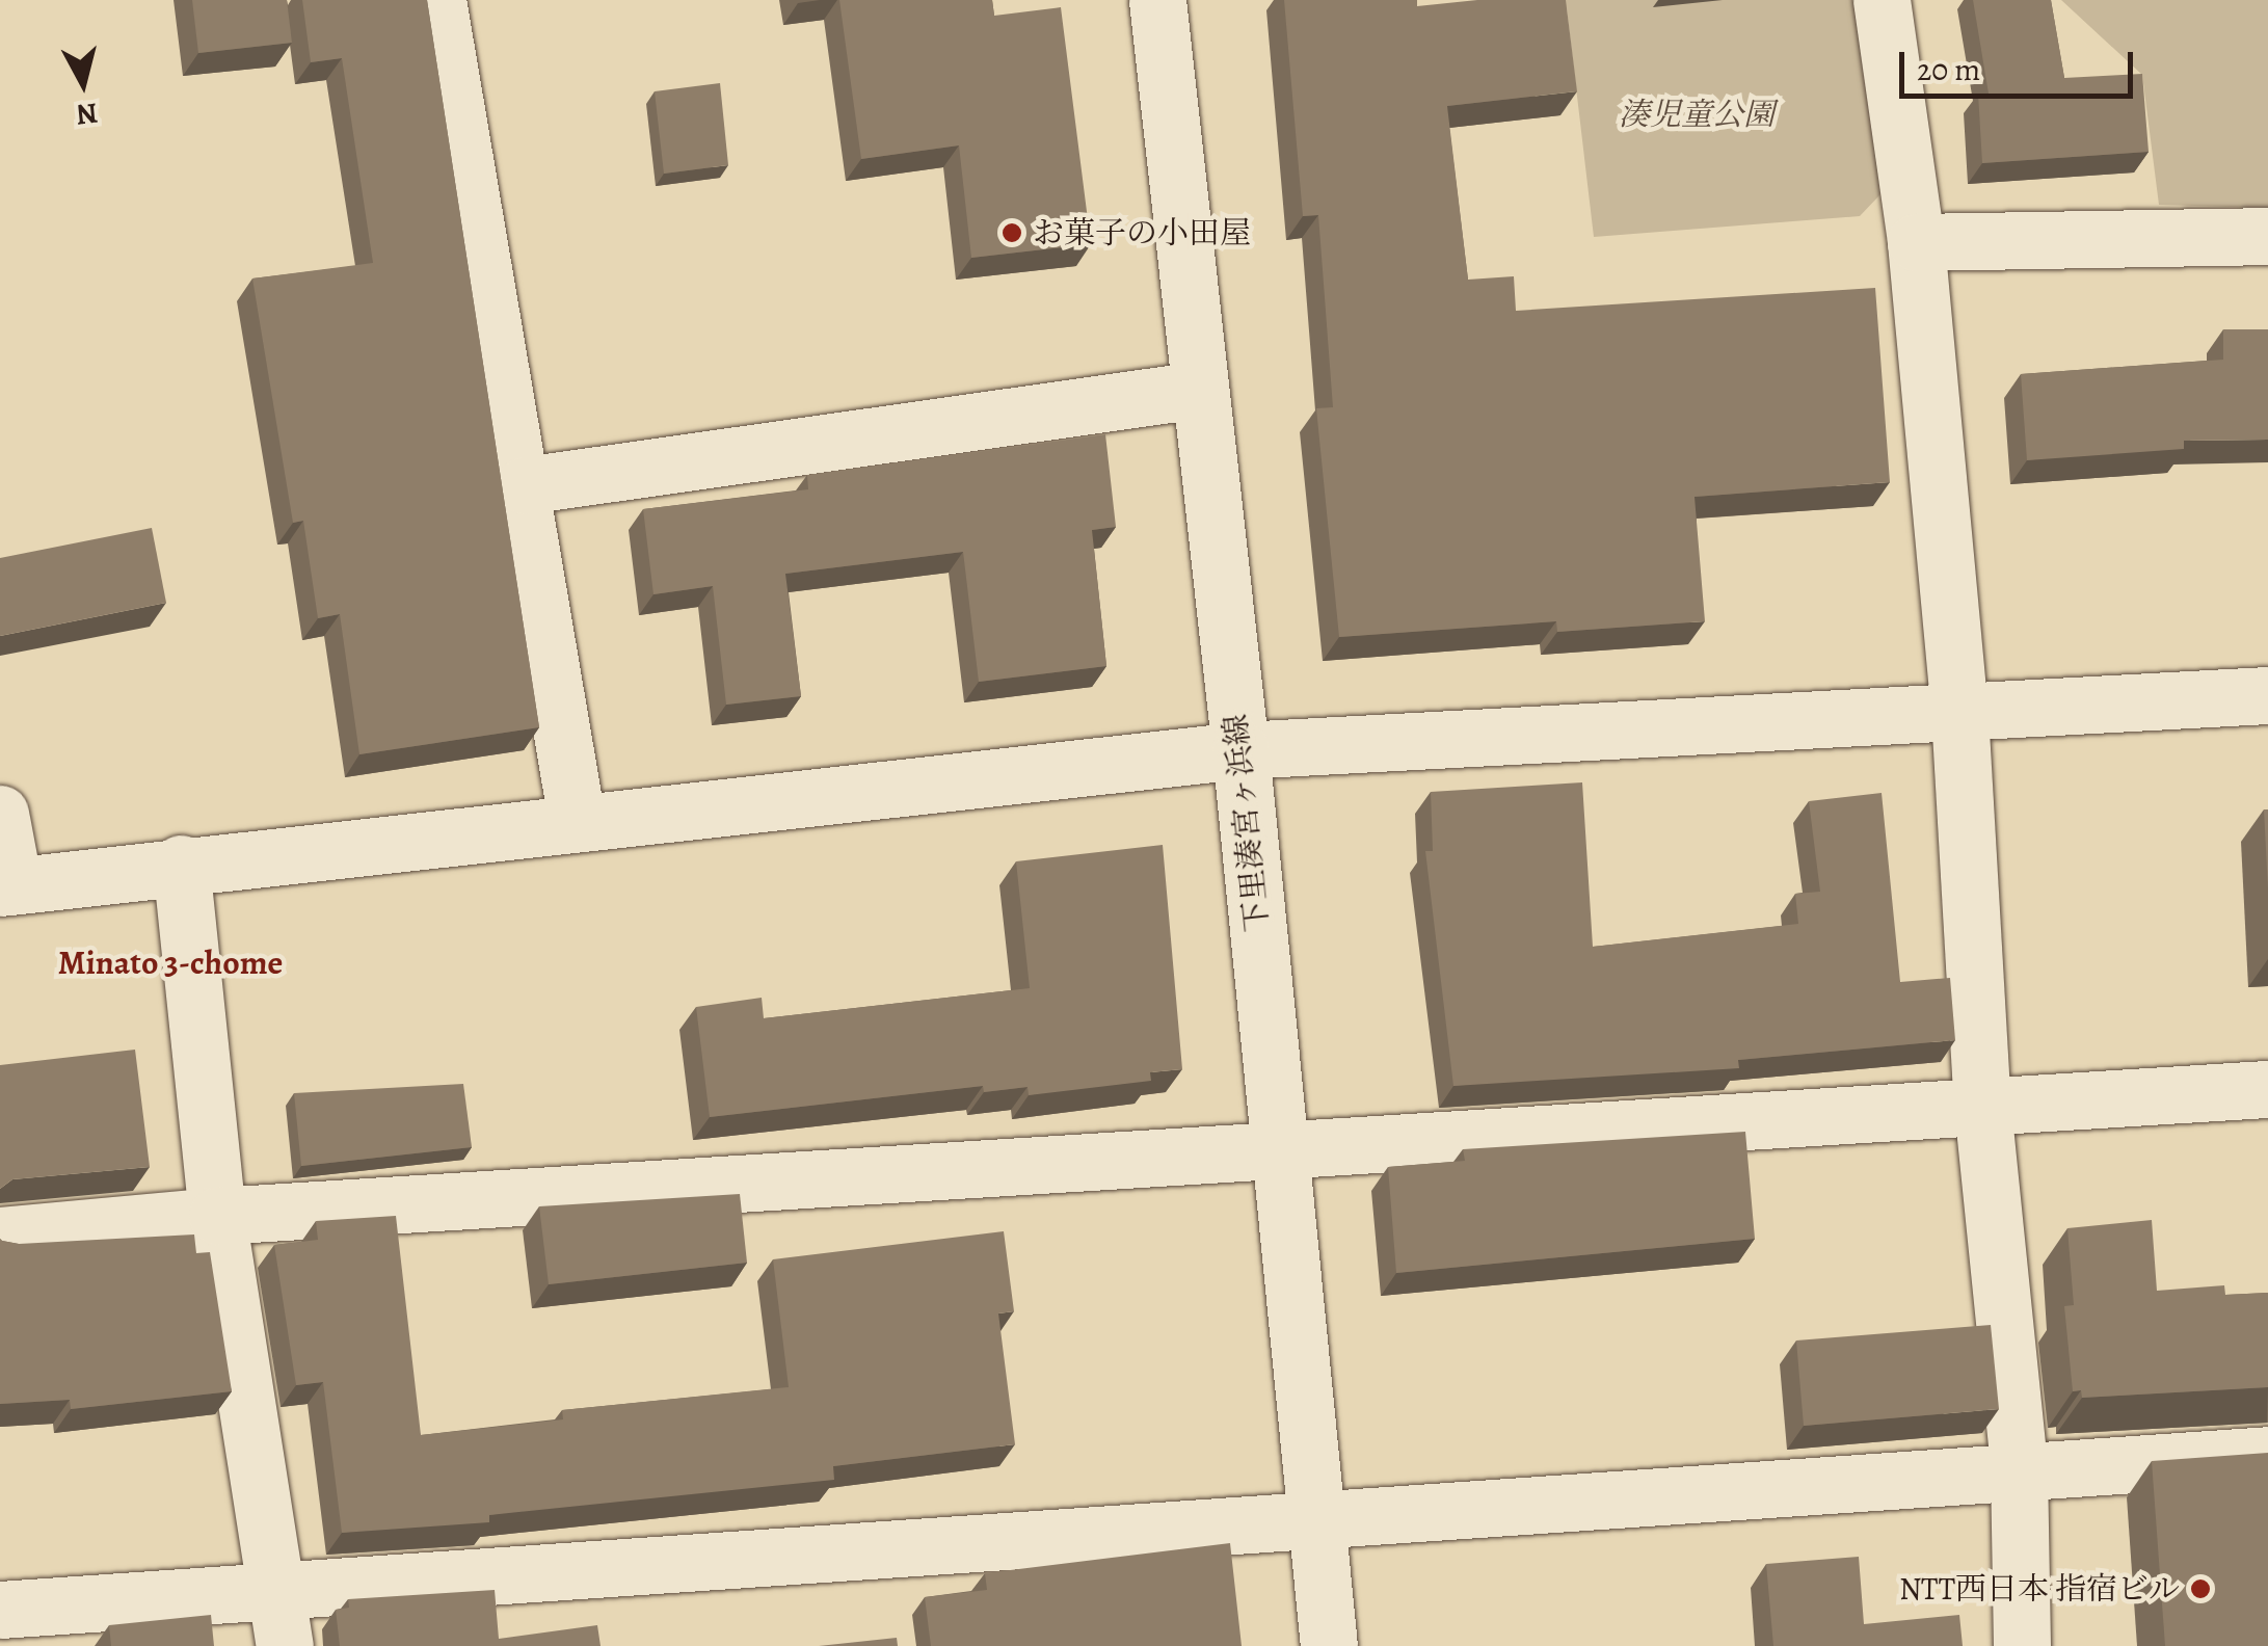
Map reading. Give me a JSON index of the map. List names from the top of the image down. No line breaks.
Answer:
{"streets":{"street":["下里湊宮ヶ浜線"]},"districts":["Minato 3-chome"],"parks":["湊児童公園"],"places":["お菓子の小田屋","NTT西日本 指宿ビル"],"scale_bar":"20 m","north":"bottom"}
